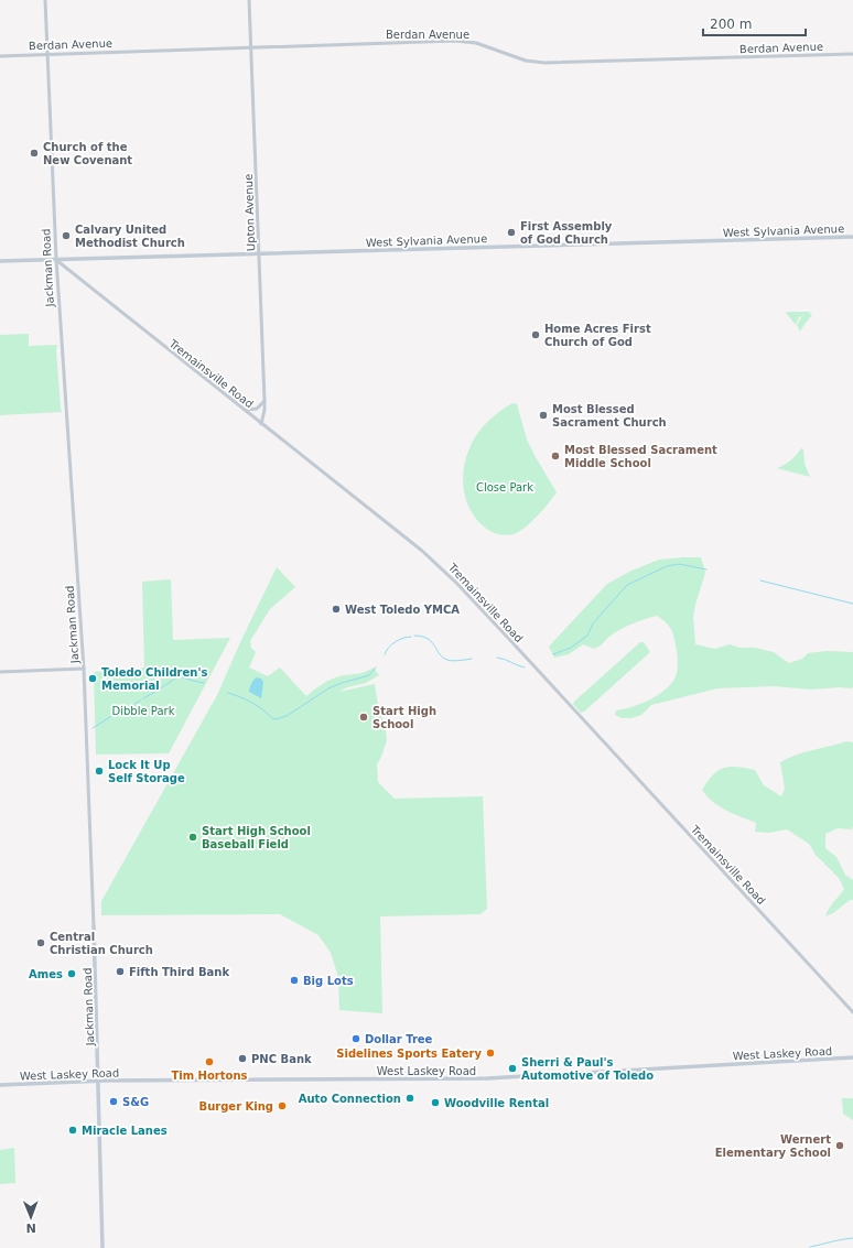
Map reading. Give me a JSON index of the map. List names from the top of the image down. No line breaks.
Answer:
{"streets":{"main road":["West Sylvania Avenue","Jackman Road","West Laskey Road"],"street":["Berdan Avenue","Upton Avenue","Tremainsville Road"]},"crossings":[["Berdan Avenue","Upton Avenue"],["Berdan Avenue","Jackman Road"],["Upton Avenue","West Sylvania Avenue"],["Upton Avenue","Tremainsville Road"],["West Sylvania Avenue","Jackman Road"],["West Sylvania Avenue","Tremainsville Road"],["Jackman Road","Tremainsville Road"],["Jackman Road","West Laskey Road"]],"parks":["Close Park","Dibble Park"],"places":["Church of the New Covenant","First Assembly of God Church","Calvary United Methodist Church","Home Acres First Church of God","Most Blessed Sacrament Church","Most Blessed Sacrament Middle School","West Toledo YMCA","Toledo Children's Memorial","Start High School","Lock It Up Self Storage","Start High School Baseball Field","Central Christian Church","Fifth Third Bank","Ames","Big Lots","Dollar Tree","Sidelines Sports Eatery","PNC Bank","Tim Hortons","Sherri & Paul's Automotive of Toledo","Auto Connection","S&G","Woodville Rental","Burger King","Miracle Lanes","Wernert Elementary School"],"scale_bar":"200 m","north":"bottom"}
